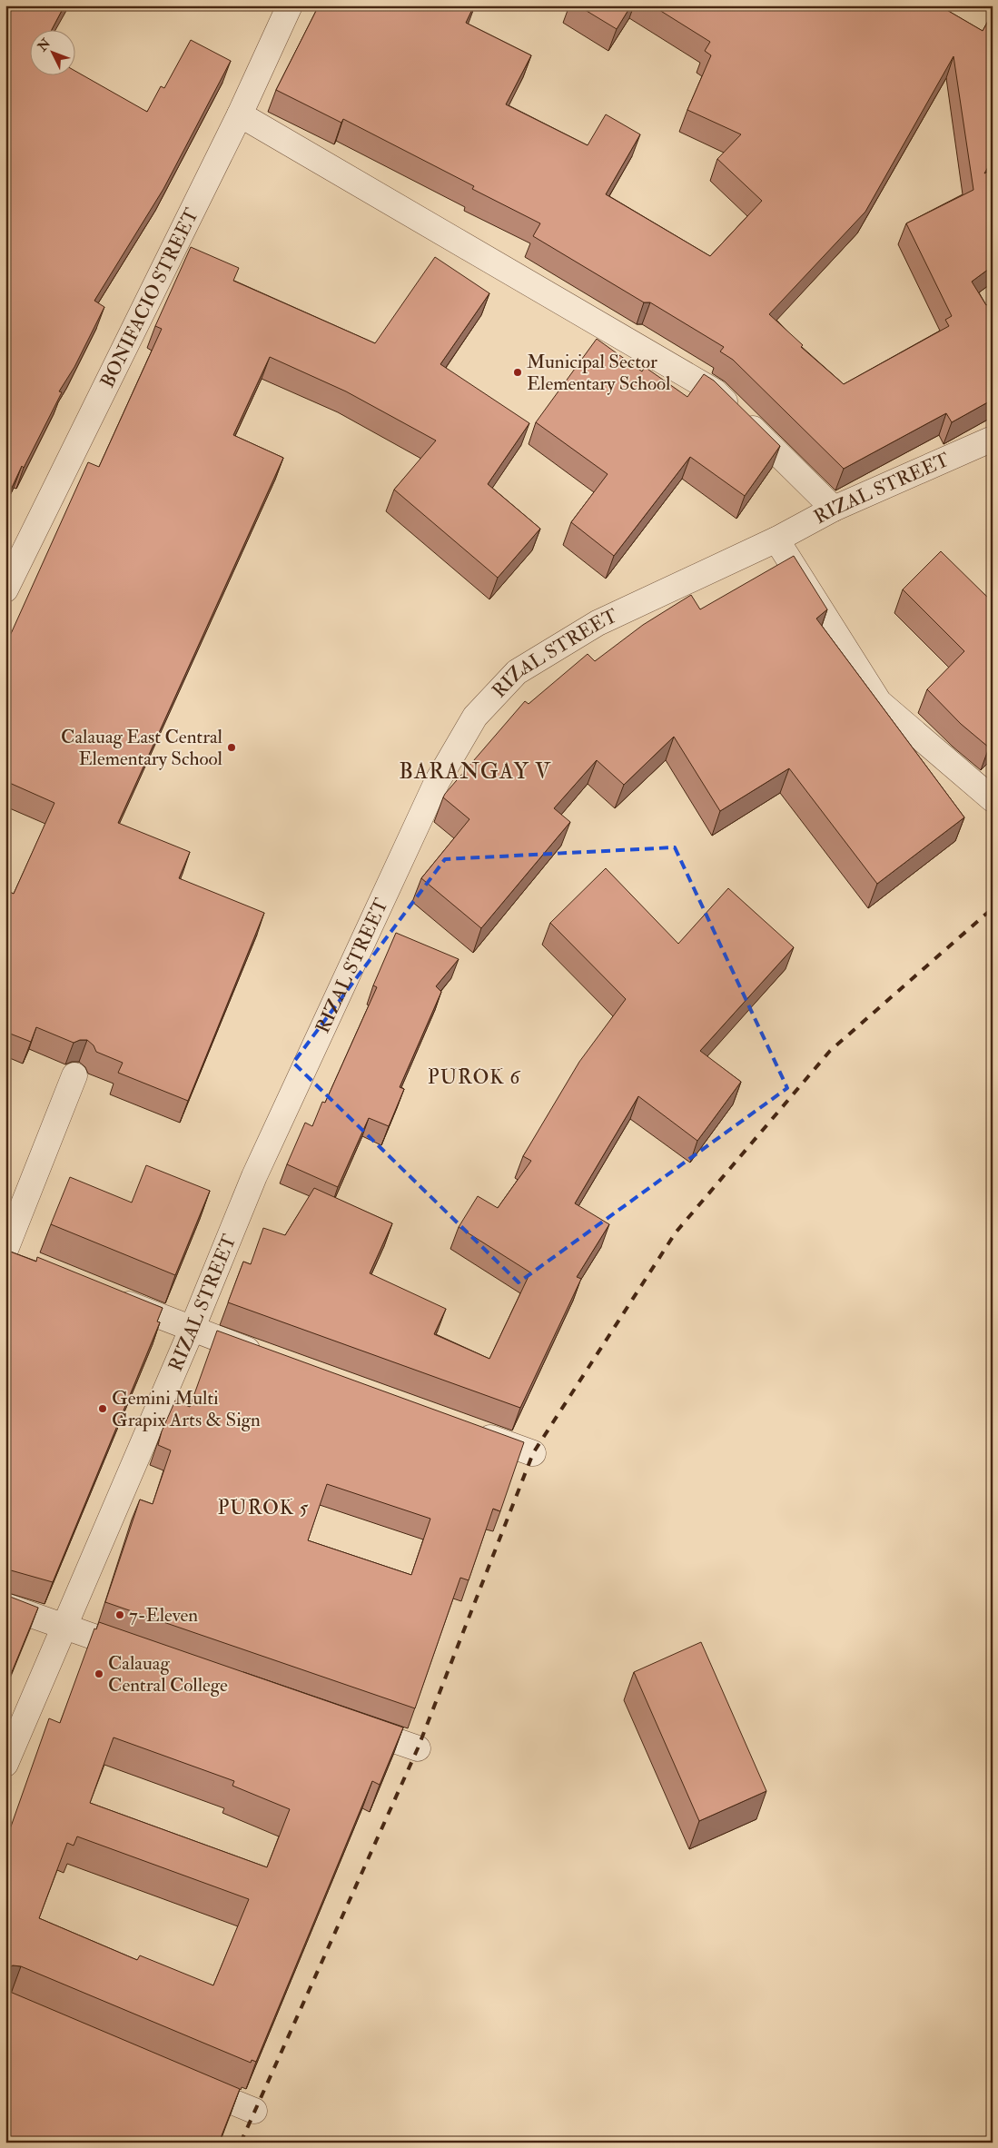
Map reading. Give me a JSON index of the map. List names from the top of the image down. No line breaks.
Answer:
{"streets":{"street":["BONIFACIO STREET","RIZAL STREET"]},"districts":["BARANGAY V","PUROK 6","PUROK 5"],"places":["Municipal Sector Elementary School","Calauag East Central Elementary School","Gemini Multi Grapix Arts & Sign","7-Eleven","Calauag Central College"],"north":"top left"}
